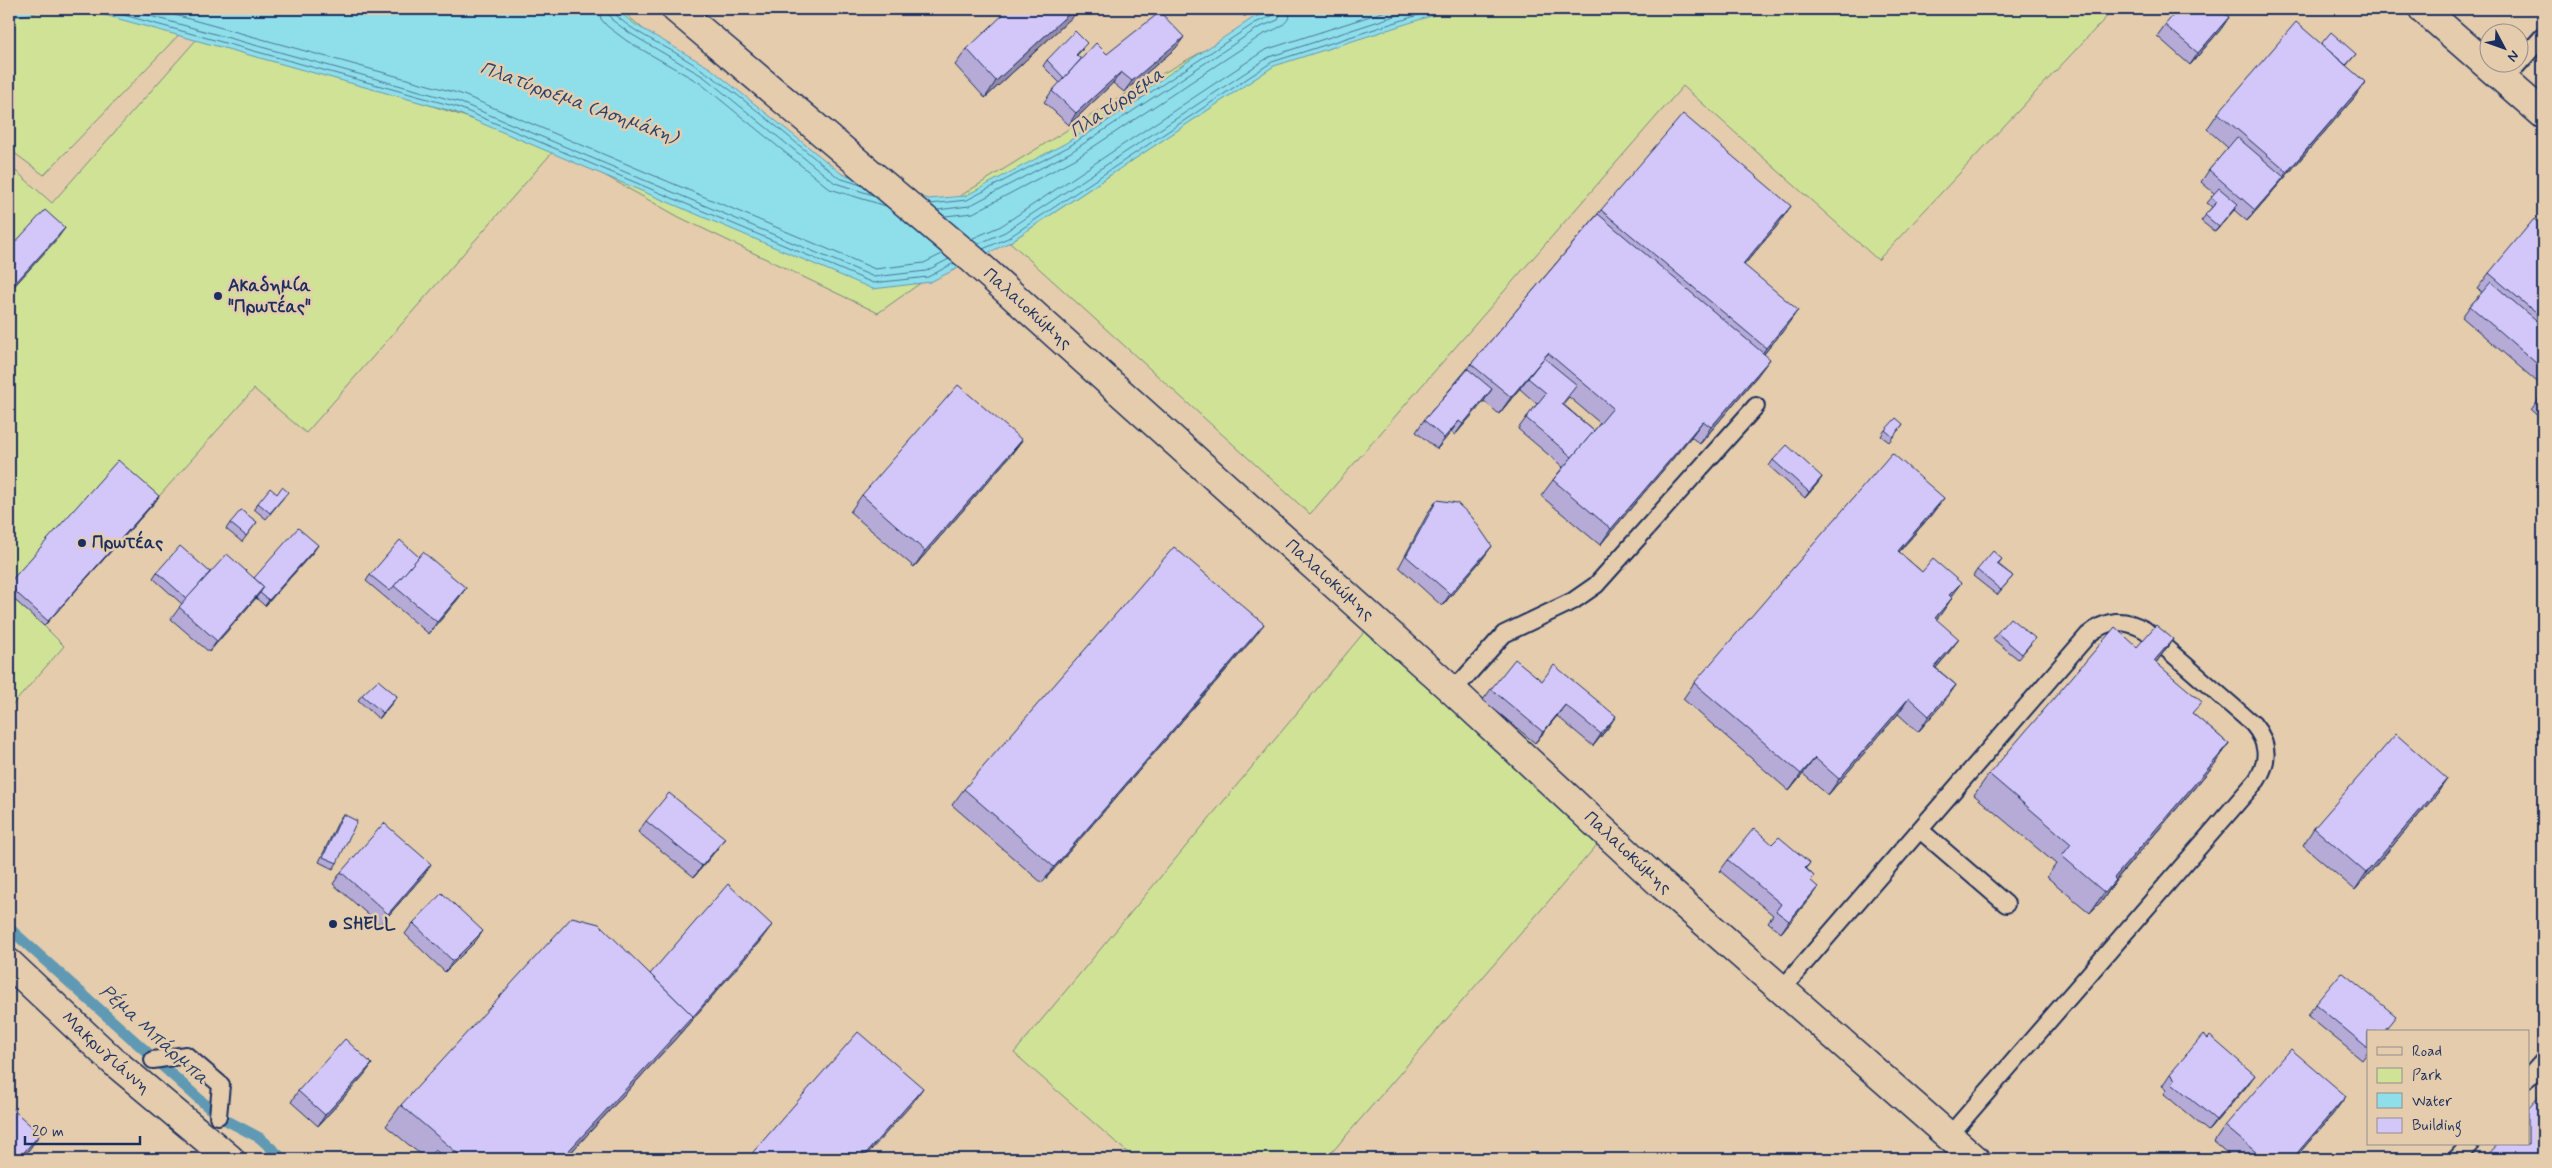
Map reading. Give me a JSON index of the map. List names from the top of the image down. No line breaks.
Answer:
{"streets":{"street":["Παλαιοκώμης","Μακρυγιάννη"]},"water":["Πλατύρρεμα (Ασημάκη)","Πλατύρρεμα","Ρέμα Μπάρμπα"],"places":["Ακαδημία \"Πρωτέας\"","Πρωτέας","SHELL"],"legend":["Road","Park","Water","Building"],"scale_bar":"20 m","north":"bottom right"}
